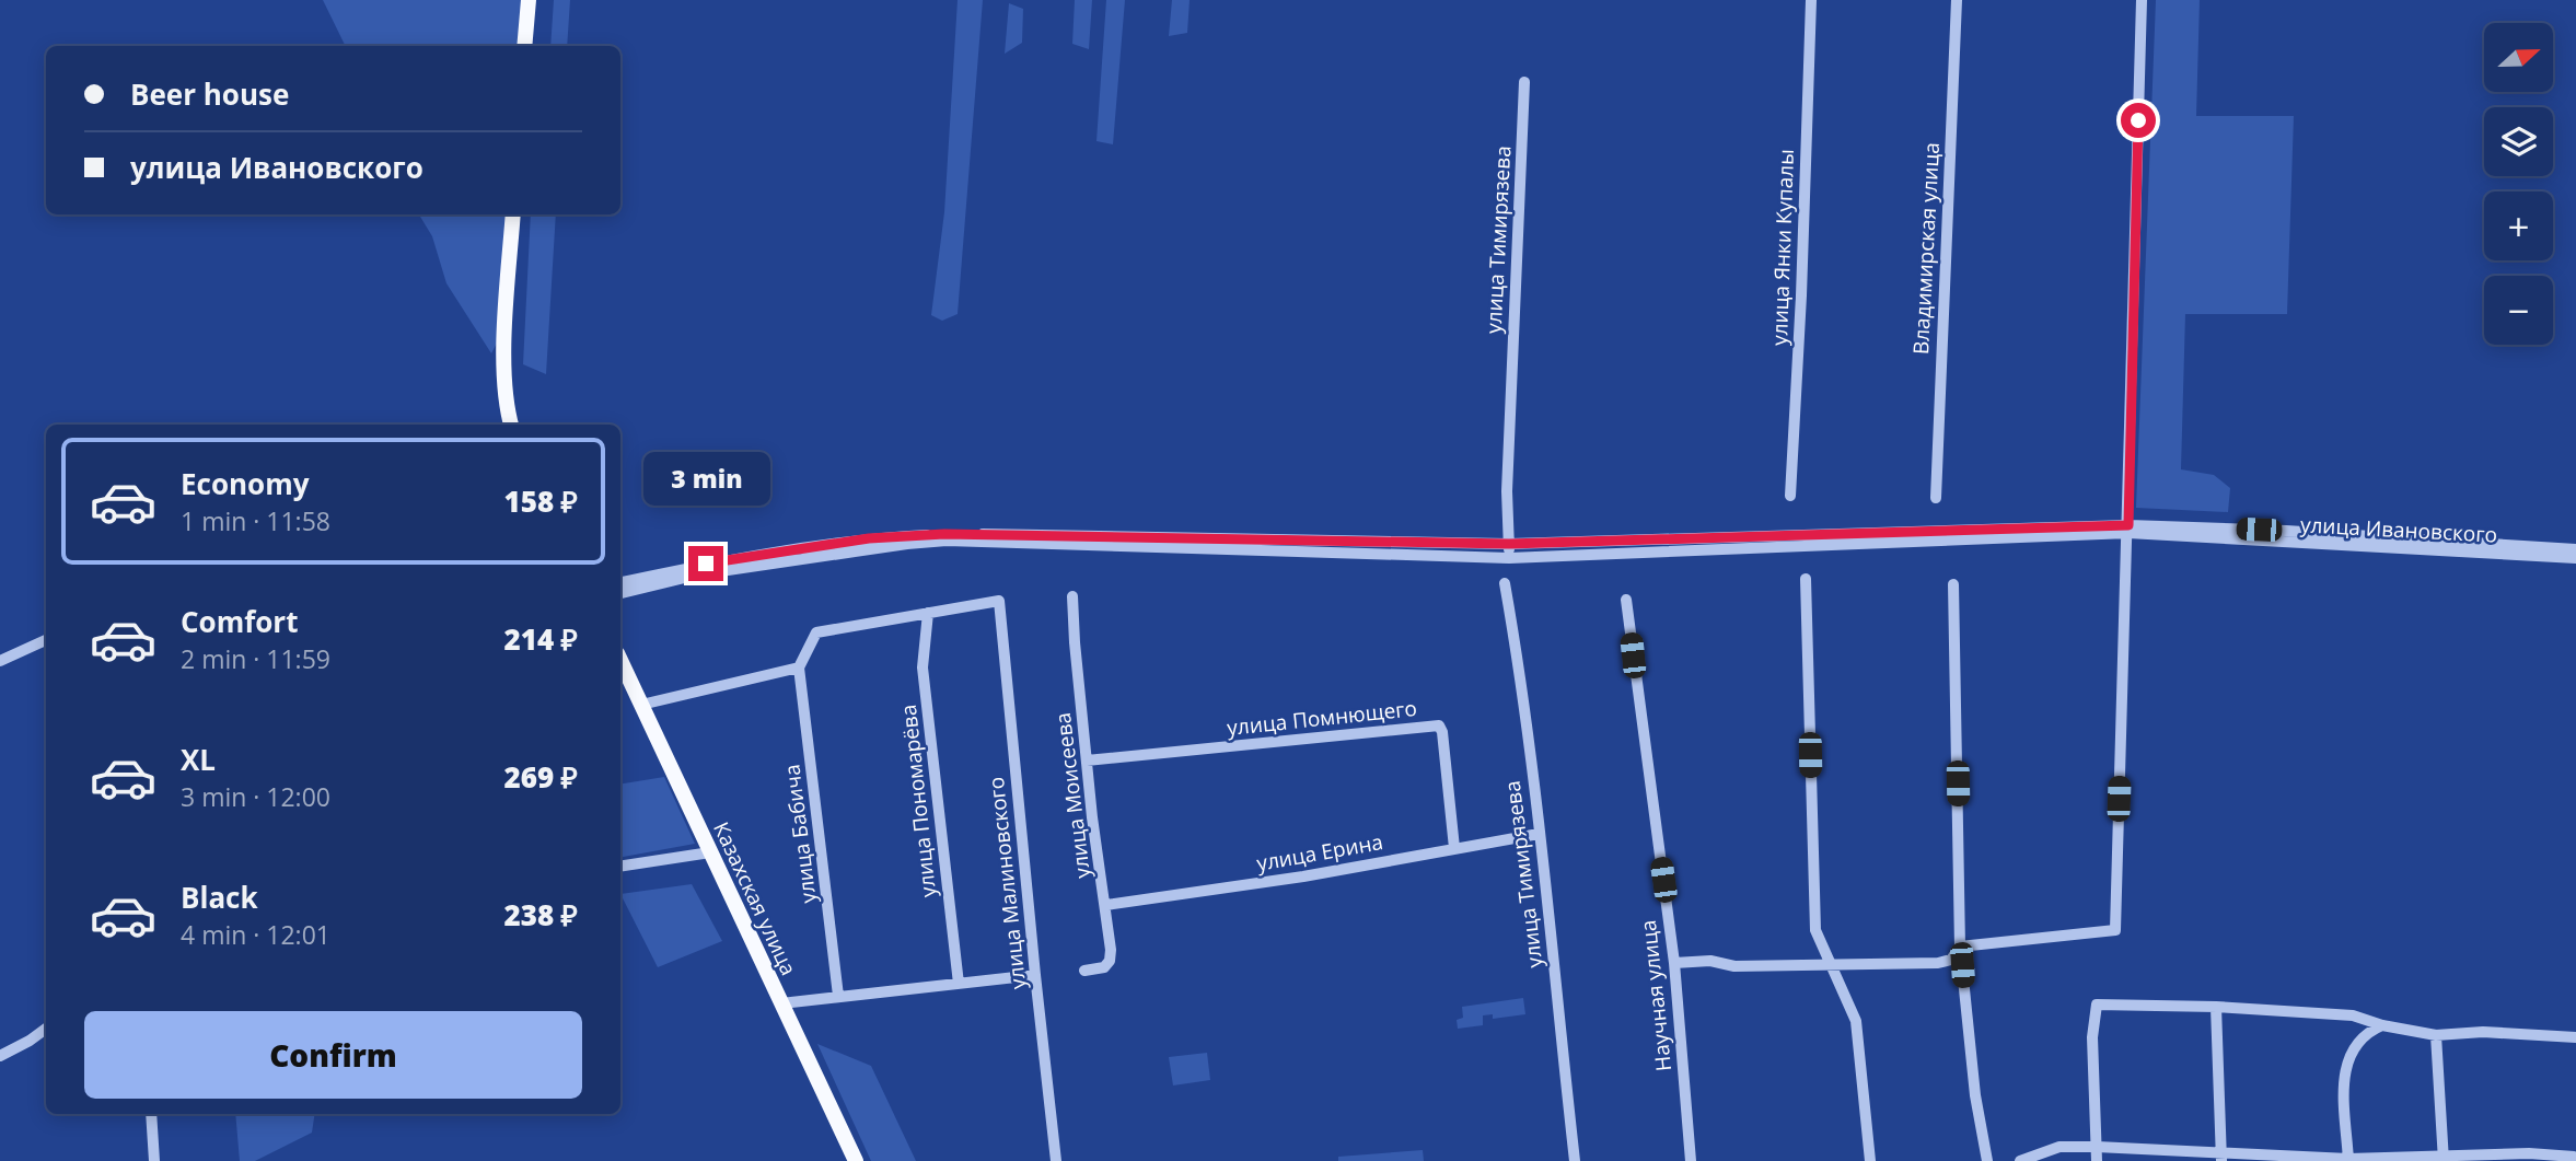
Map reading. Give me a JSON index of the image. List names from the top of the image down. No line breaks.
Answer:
{"streets":{"main road":["Казахская улица"],"street":["улица Тимирязева","улица Янки Купалы","Владимирская улица","улица Ивановского","улица Помнющего","улица Моисеева","улица Пономарёва","улица Бабича","улица Ерина","улица Малиновского","Научная улица"]},"crossings":[["улица Тимирязева","улица Ивановского"],["улица Тимирязева","улица Ерина"],["улица Помнющего","улица Моисеева"],["улица Помнющего","улица Ерина"],["улица Моисеева","улица Ерина"],["улица Пономарёва","улица Малиновского"]],"north":"right","page":{"map_buttons":["+","−"],"banner":["Beer house","улица Ивановского"],"list":[{"name":"Economy","note":"1 min · 11:58","value":"158 ₽"},{"name":"Comfort","note":"2 min · 11:59","value":"214 ₽"},{"name":"XL","note":"3 min · 12:00","value":"269 ₽"},{"name":"Black","note":"4 min · 12:01","value":"238 ₽"}],"bubble":"3 min","buttons":"Confirm"}}
